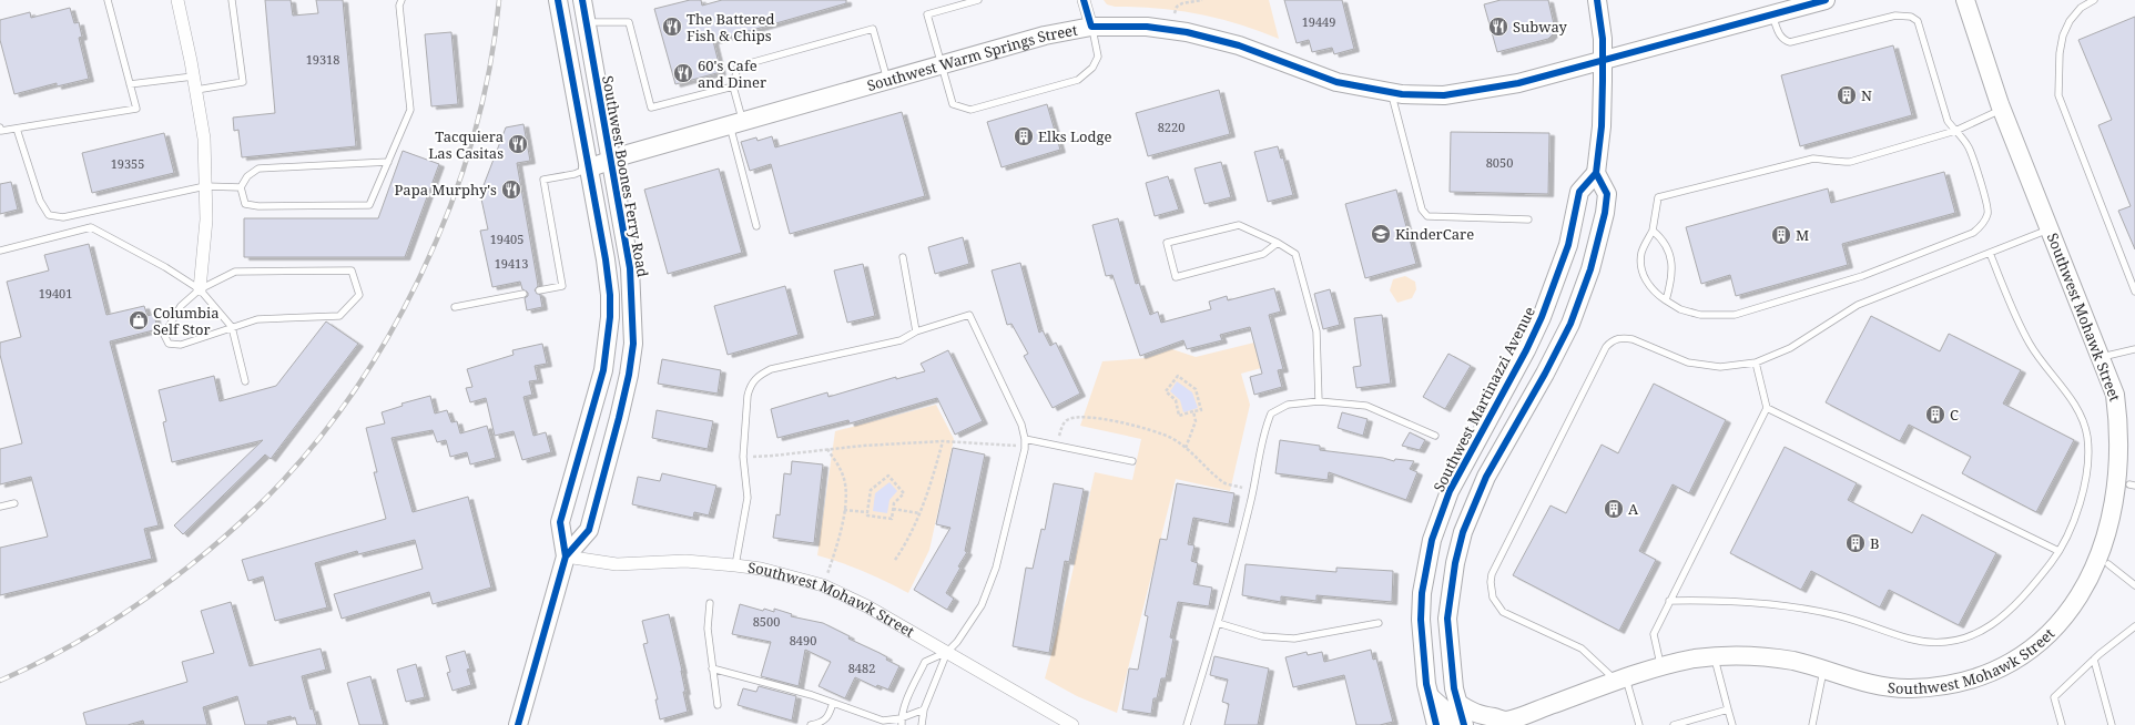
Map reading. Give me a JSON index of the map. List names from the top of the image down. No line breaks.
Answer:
{"streets":{"street":["Southwest Warm Springs Street","Southwest Boones Ferry Road","Southwest Mohawk Street","Southwest Martinazzi Avenue"]},"crossings":[["Southwest Warm Springs Street","Southwest Boones Ferry Road"],["Southwest Boones Ferry Road","Southwest Mohawk Street"]],"places":{"restaurant":["The Battered Fish & Chips","Subway","60's Cafe and Diner","Tacquiera Las Casitas","Papa Murphy's"],"building":["N","Elks Lodge","M","C","A","B"],"school or university":["KinderCare"],"shop":["Columbia Self Stor"]},"house_numbers":["19449","19318","8220","8050","19355","19405","19413","19401","8500","8490","8482"]}
